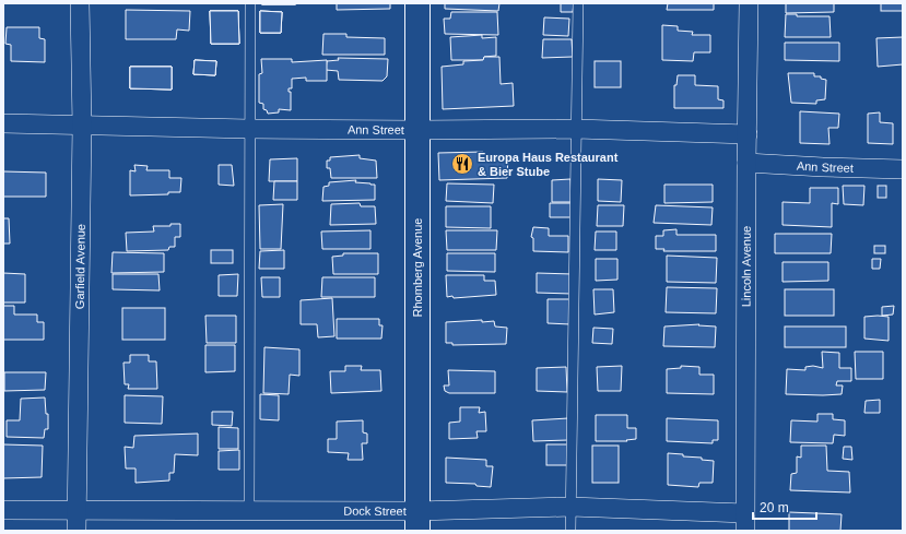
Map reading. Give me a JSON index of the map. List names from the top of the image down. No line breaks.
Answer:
{"streets":{"street":["Ann Street","Lincoln Avenue","Garfield Avenue","Rhomberg Avenue","Dock Street"]},"crossings":[["Ann Street","Lincoln Avenue"],["Ann Street","Garfield Avenue"],["Ann Street","Rhomberg Avenue"],["Lincoln Avenue","Dock Street"],["Garfield Avenue","Dock Street"],["Rhomberg Avenue","Dock Street"]],"places":{"restaurant":["Europa Haus Restaurant & Bier Stube"]},"scale_bar":"20 m"}
